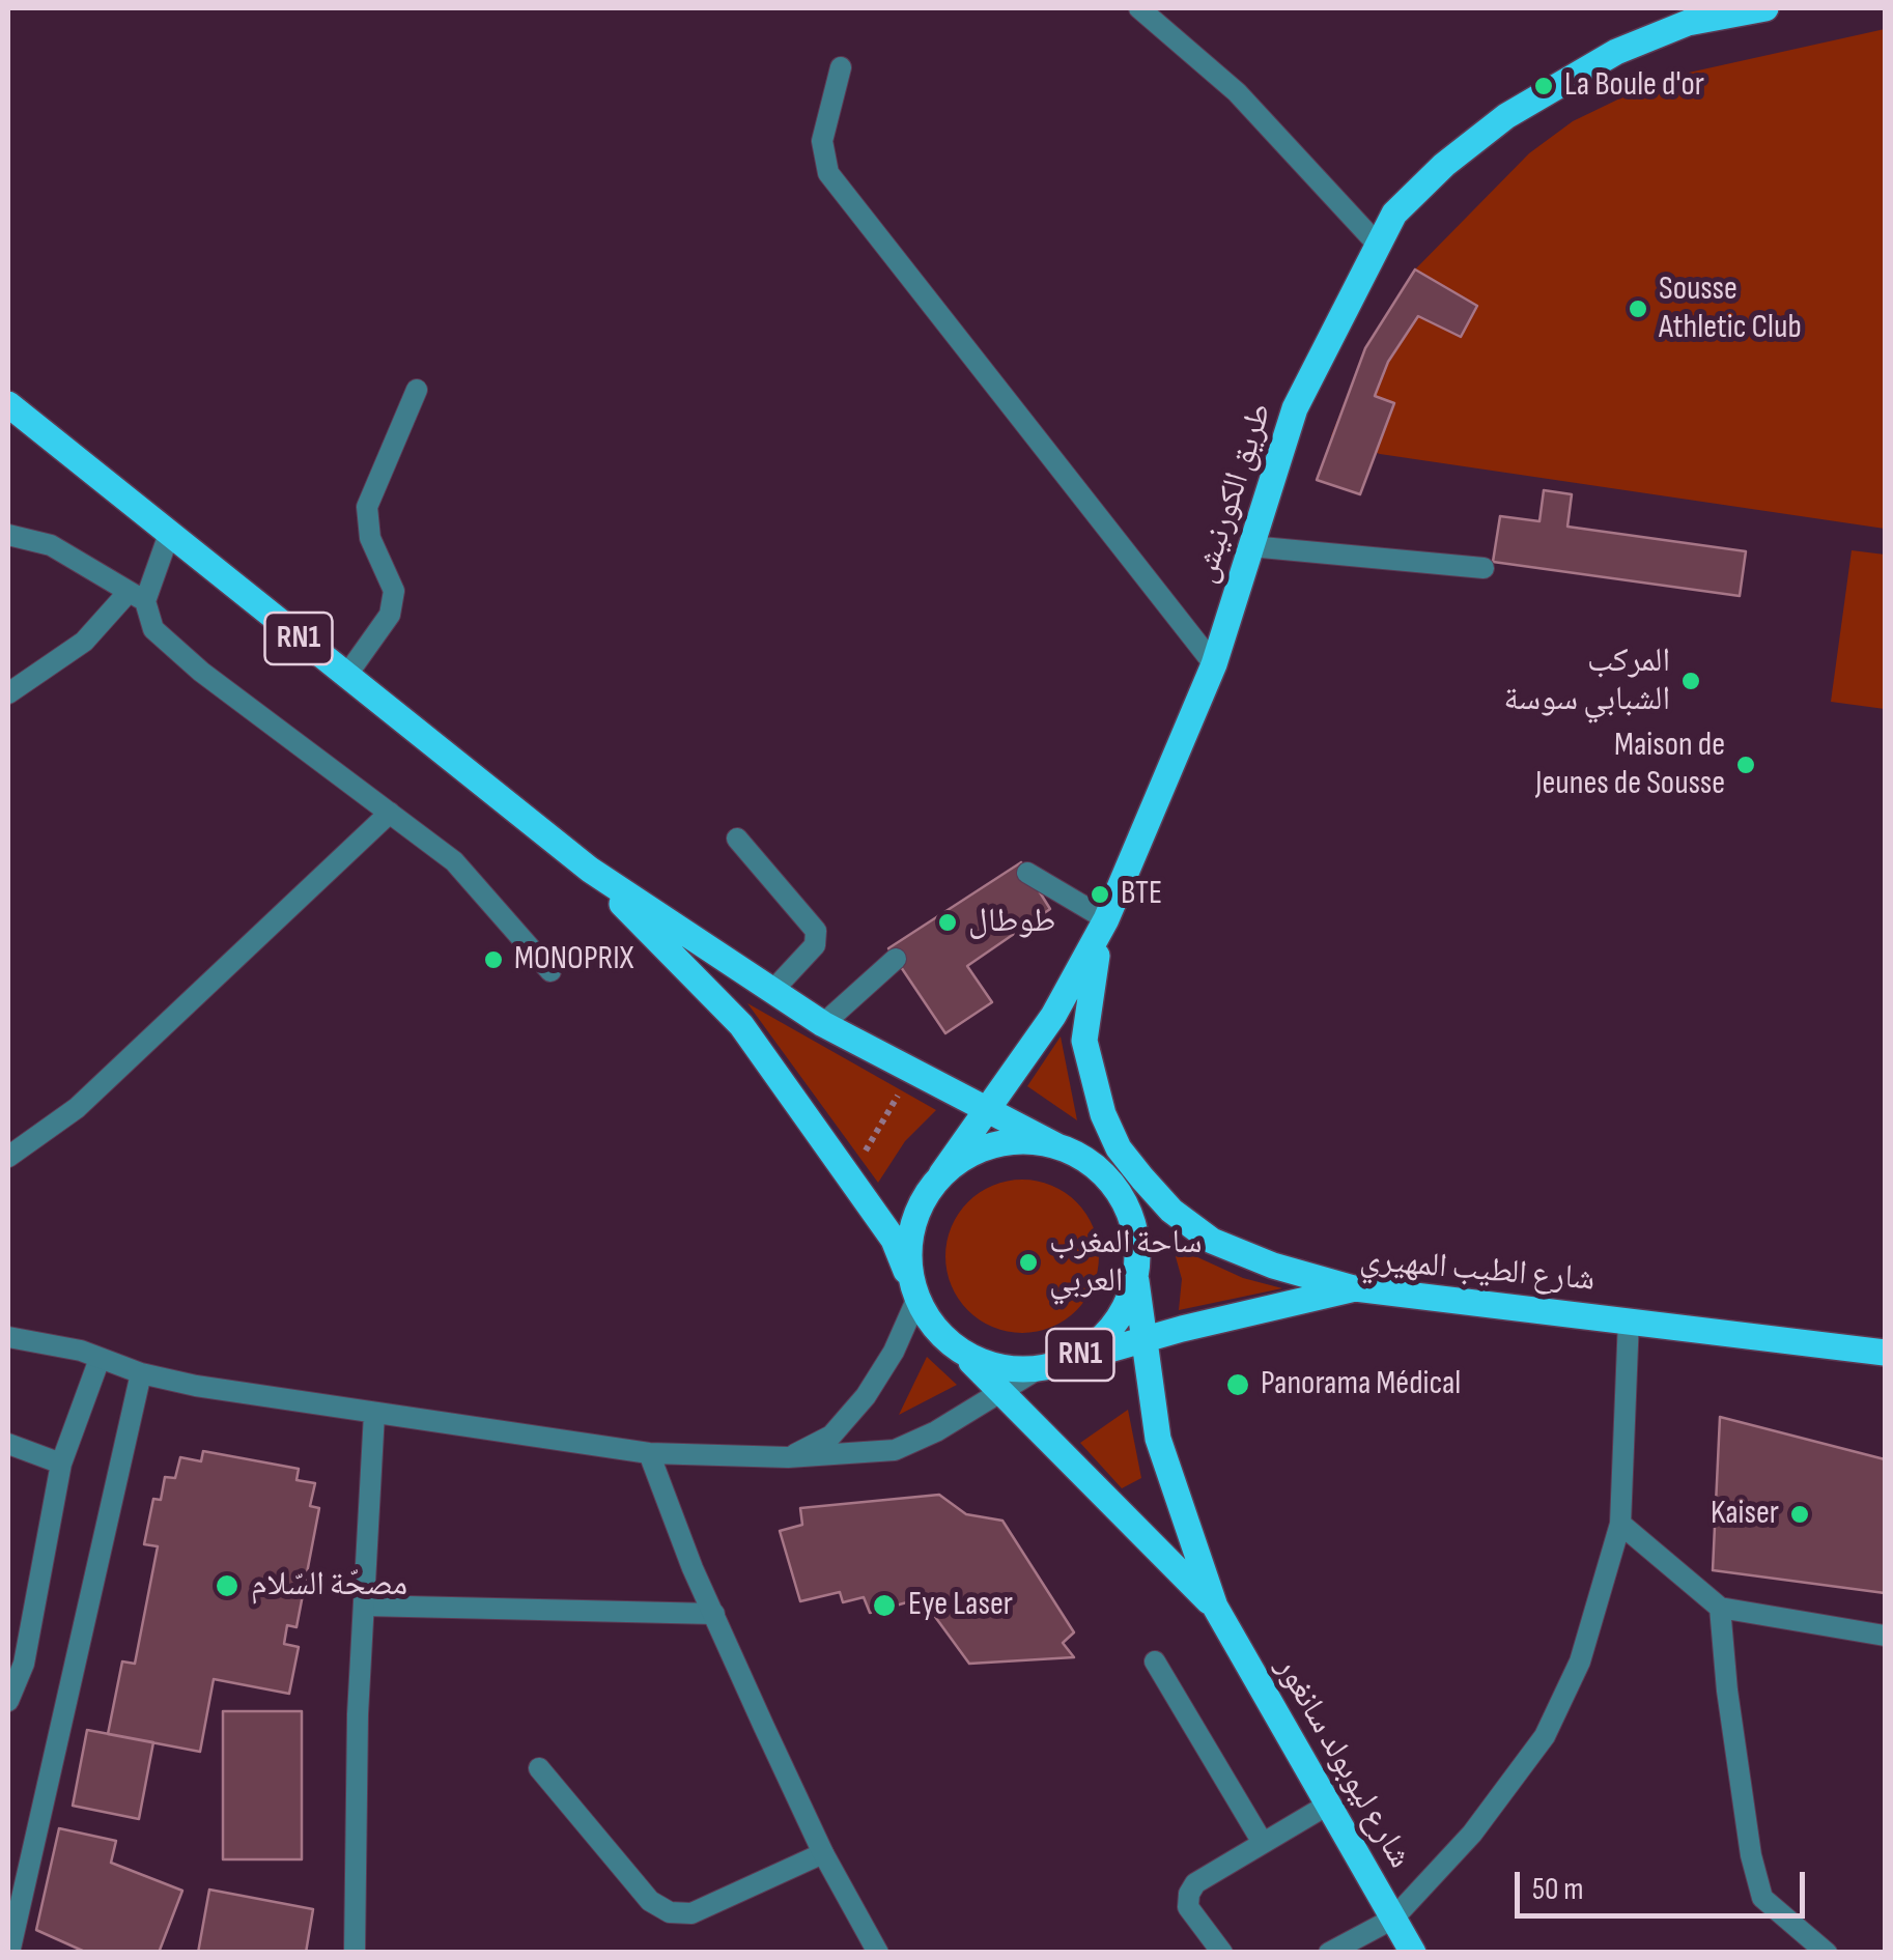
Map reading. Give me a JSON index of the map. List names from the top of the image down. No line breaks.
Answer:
{"streets":{"main road":["طريق الكورنيش","RN1","شارع الطيب المهيري","شارع ليوبولد سانغور"]},"crossings":[["طريق الكورنيش","RN1"],["طريق الكورنيش","شارع الطيب المهيري"],["طريق الكورنيش","شارع ليوبولد سانغور"],["RN1","شارع الطيب المهيري"],["RN1","شارع ليوبولد سانغور"],["شارع الطيب المهيري","شارع ليوبولد سانغور"]],"places":["La Boule d'or","Sousse Athletic Club","المركب الشبابي سوسة","Maison de Jeunes de Sousse","BTE","طوطال","MONOPRIX","ساحة المغرب العربي","Panorama Médical","Kaiser","مصحّة السّلام","Eye Laser"],"scale_bar":"50 m"}
